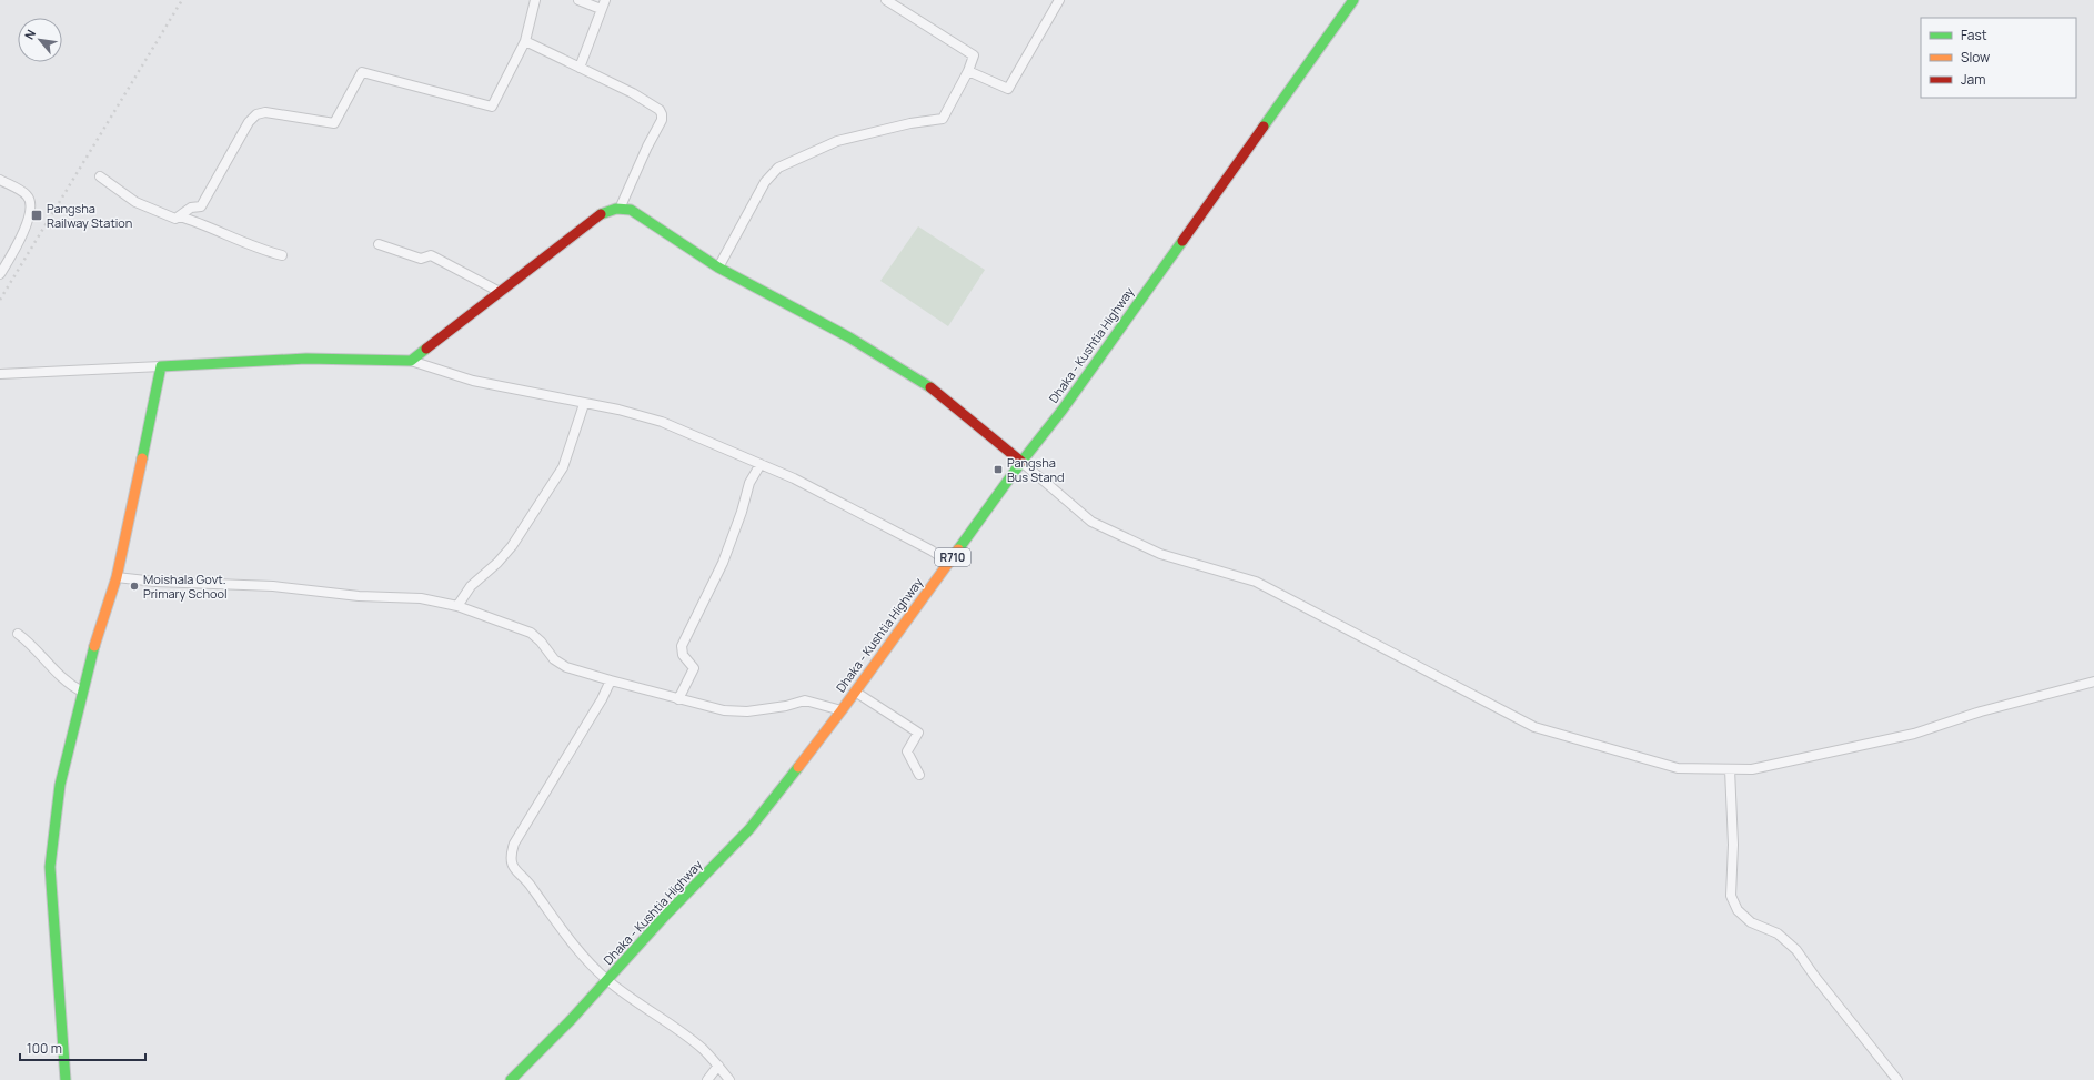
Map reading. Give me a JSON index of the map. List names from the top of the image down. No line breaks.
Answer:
{"streets":{"street":["Dhaka - Kushtia Highway","R710"]},"places":{"transit":["Pangsha Railway Station","Pangsha Bus Stand"],"other":["Moishala Govt. Primary School"]},"legend":["Fast","Slow","Jam"],"scale_bar":"100 m","north":"top left"}
